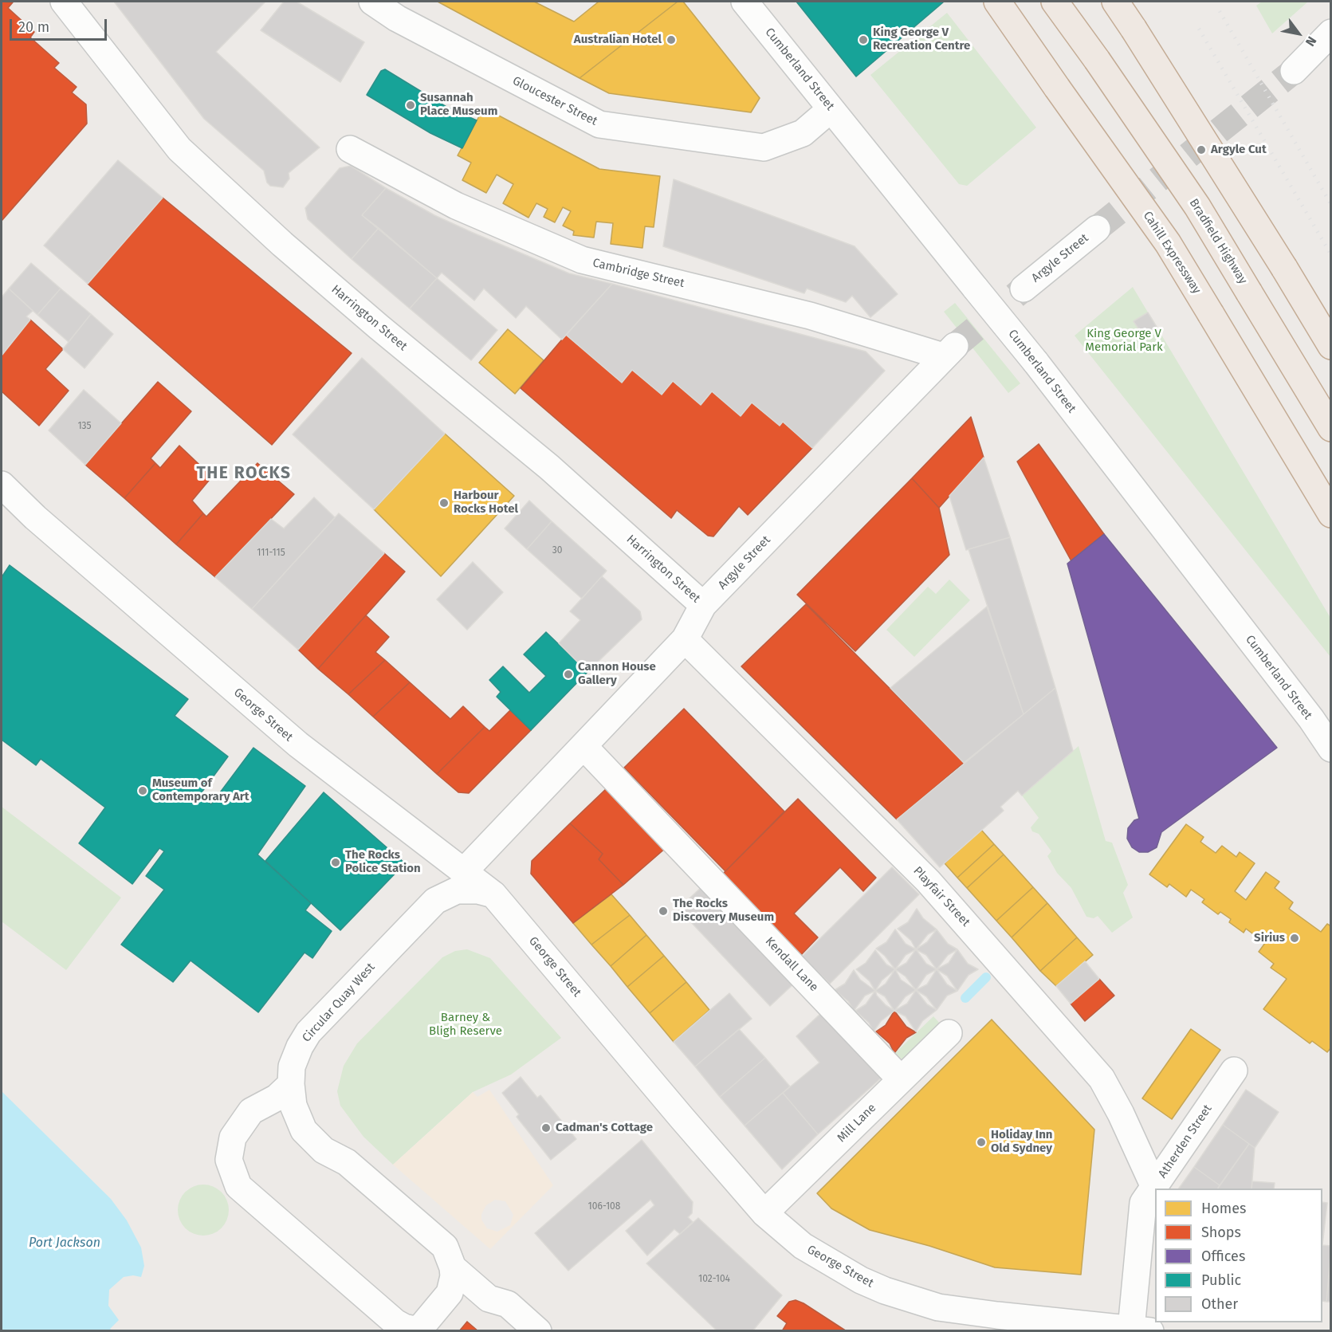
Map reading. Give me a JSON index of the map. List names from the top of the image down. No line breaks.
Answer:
{"streets":{"highway":["Bradfield Highway","Cahill Expressway"],"street":["Cumberland Street","Gloucester Street","Argyle Street","Cambridge Street","Harrington Street","George Street","Playfair Street","Kendall Lane","Circular Quay West","Mill Lane","Atherden Street"]},"crossings":[["Cumberland Street","Gloucester Street"],["Argyle Street","Cambridge Street"],["Argyle Street","Harrington Street"],["Argyle Street","George Street"],["Argyle Street","Playfair Street"],["Argyle Street","Kendall Lane"],["George Street","Circular Quay West"],["George Street","Mill Lane"],["George Street","Atherden Street"],["Playfair Street","Atherden Street"],["Kendall Lane","Mill Lane"]],"districts":["THE ROCKS"],"water":["Port Jackson"],"parks":["King George V Memorial Park","Barney & Bligh Reserve"],"places":["Australian Hotel","King George V Recreation Centre","Susannah Place Museum","Argyle Cut","Harbour Rocks Hotel","Cannon House Gallery","Museum of Contemporary Art","The Rocks Police Station","The Rocks Discovery Museum","Sirius","Cadman's Cottage","Holiday Inn Old Sydney"],"house_numbers":["135","30","111-115","106-108","102-104"],"legend":["Homes","Shops","Offices","Public","Other"],"scale_bar":"20 m","north":"bottom right"}
